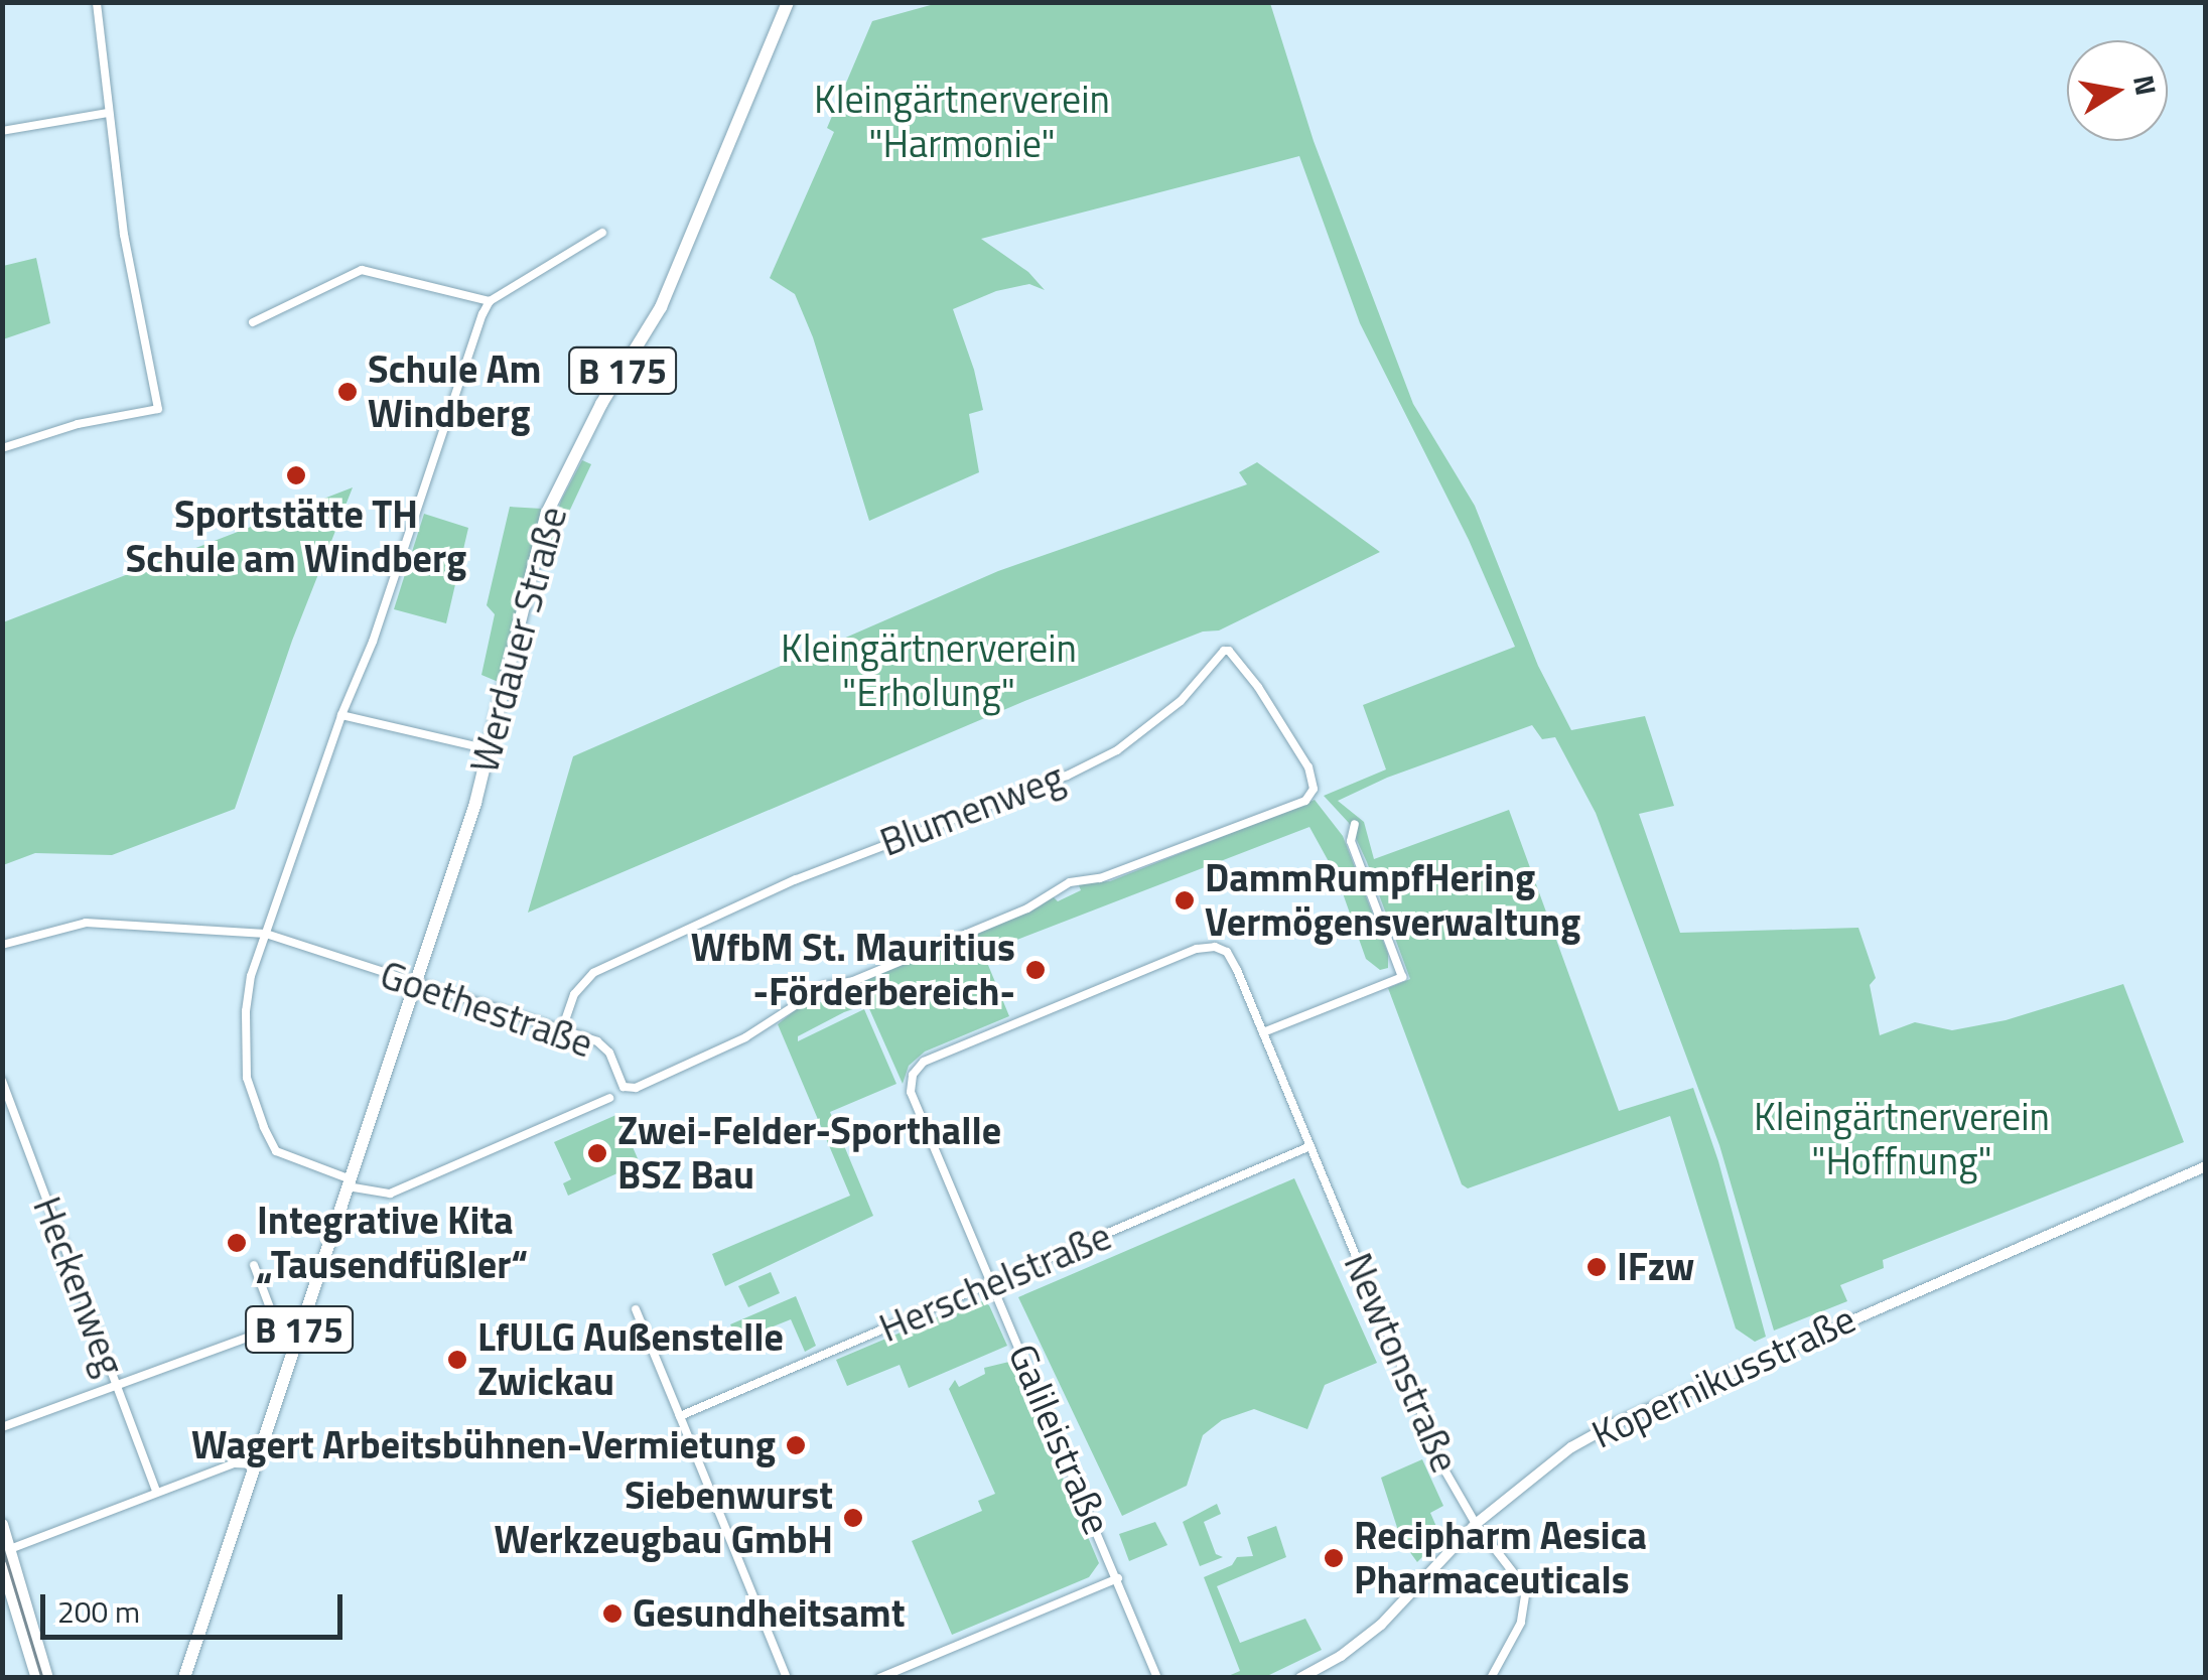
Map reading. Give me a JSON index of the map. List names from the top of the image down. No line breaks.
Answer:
{"streets":{"main road":["B 175","Werdauer Straße"],"street":["Blumenweg","Goethestraße","Herschelstraße","Heckenweg","Newtonstraße","Kopernikusstraße","Galileistraße"]},"crossings":[["Werdauer Straße","Goethestraße"],["Blumenweg","Goethestraße"],["Herschelstraße","Newtonstraße"],["Herschelstraße","Galileistraße"],["Newtonstraße","Kopernikusstraße"],["Newtonstraße","Galileistraße"]],"parks":["Kleingärtnerverein \"Harmonie\"","Kleingärtnerverein \"Erholung\"","Kleingärtnerverein \"Hoffnung\""],"places":["Schule Am Windberg","Sportstätte TH Schule am Windberg","DammRumpfHering Vermögensverwaltung","WfbM St. Mauritius -Förderbereich-","Zwei-Felder-Sporthalle BSZ Bau","Integrative Kita „Tausendfüßler“","IFzw","LfULG Außenstelle Zwickau","Wagert Arbeitsbühnen-Vermietung","Siebenwurst Werkzeugbau GmbH","Recipharm Aesica Pharmaceuticals","Gesundheitsamt"],"scale_bar":"200 m","north":"right"}
